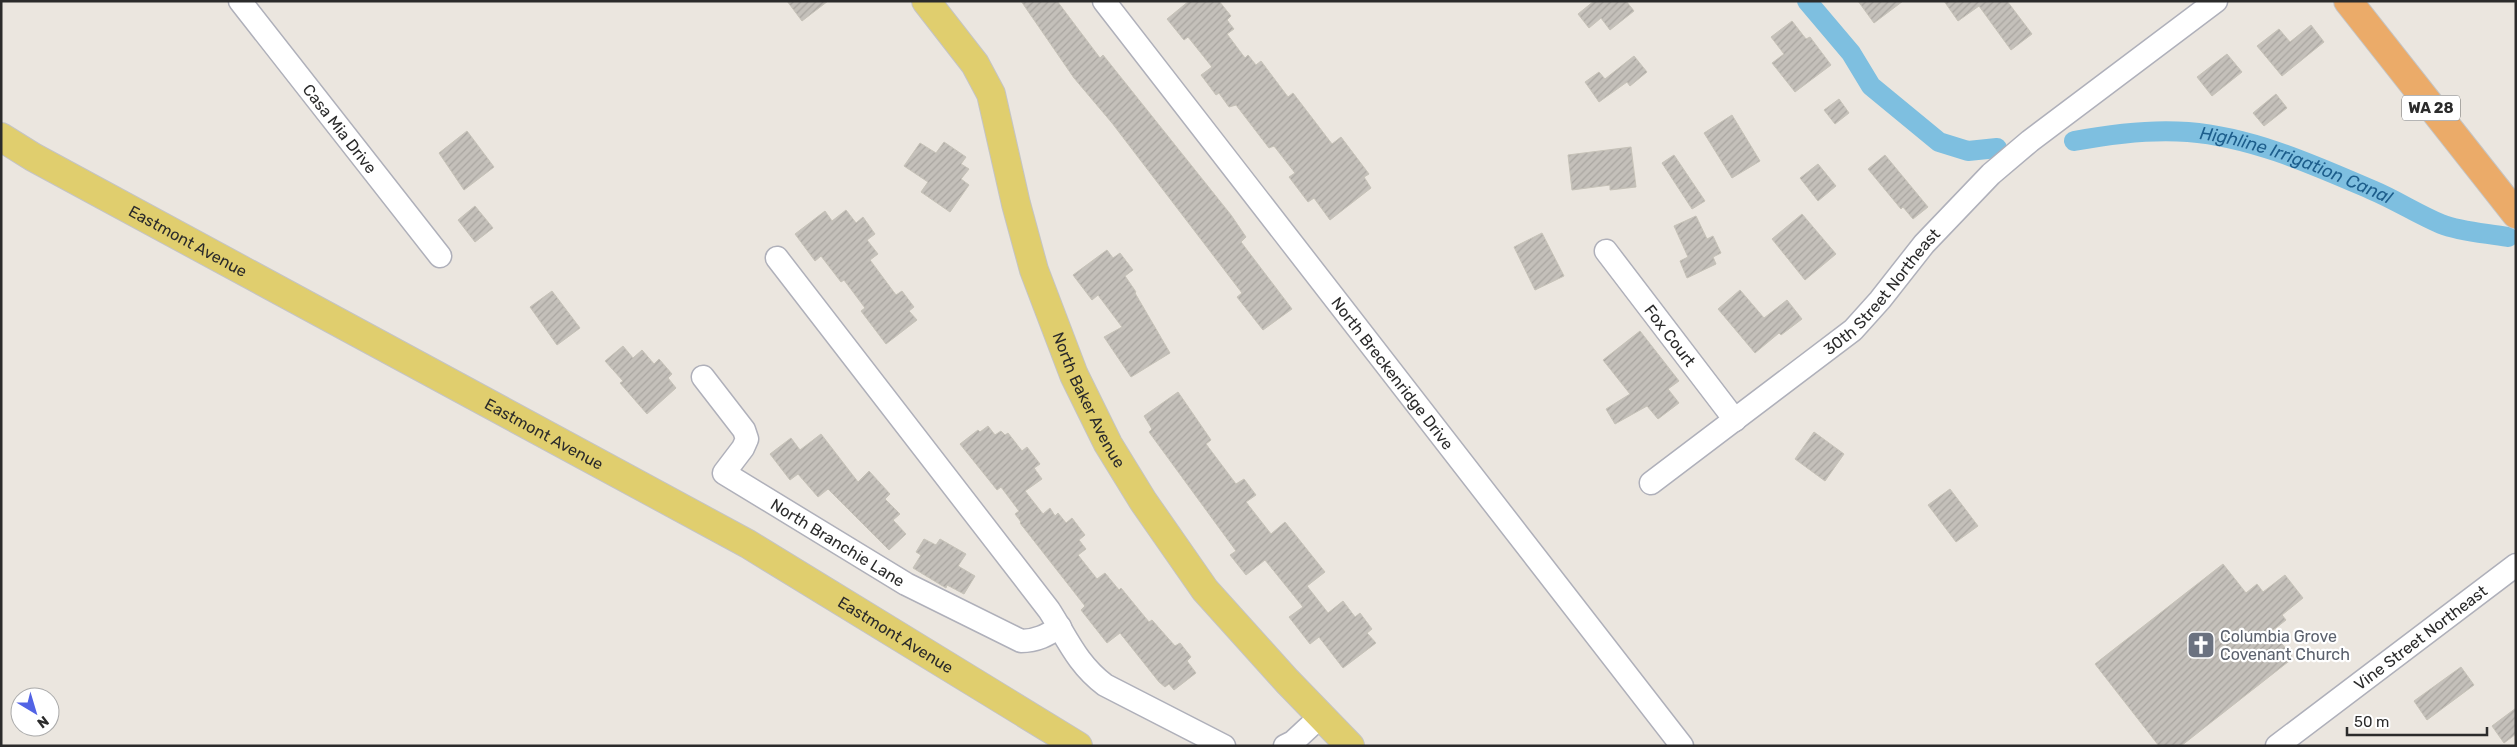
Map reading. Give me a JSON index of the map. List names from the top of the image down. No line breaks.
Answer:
{"streets":{"highway":["WA 28"],"main road":["Eastmont Avenue","North Baker Avenue"],"street":["Casa Mia Drive","30th Street Northeast","Fox Court","North Breckenridge Drive","North Branchie Lane","Vine Street Northeast"]},"crossings":[["30th Street Northeast","Fox Court"]],"water":["Highline Irrigation Canal"],"places":{"church":["Columbia Grove Covenant Church"]},"scale_bar":"50 m","north":"bottom right"}
